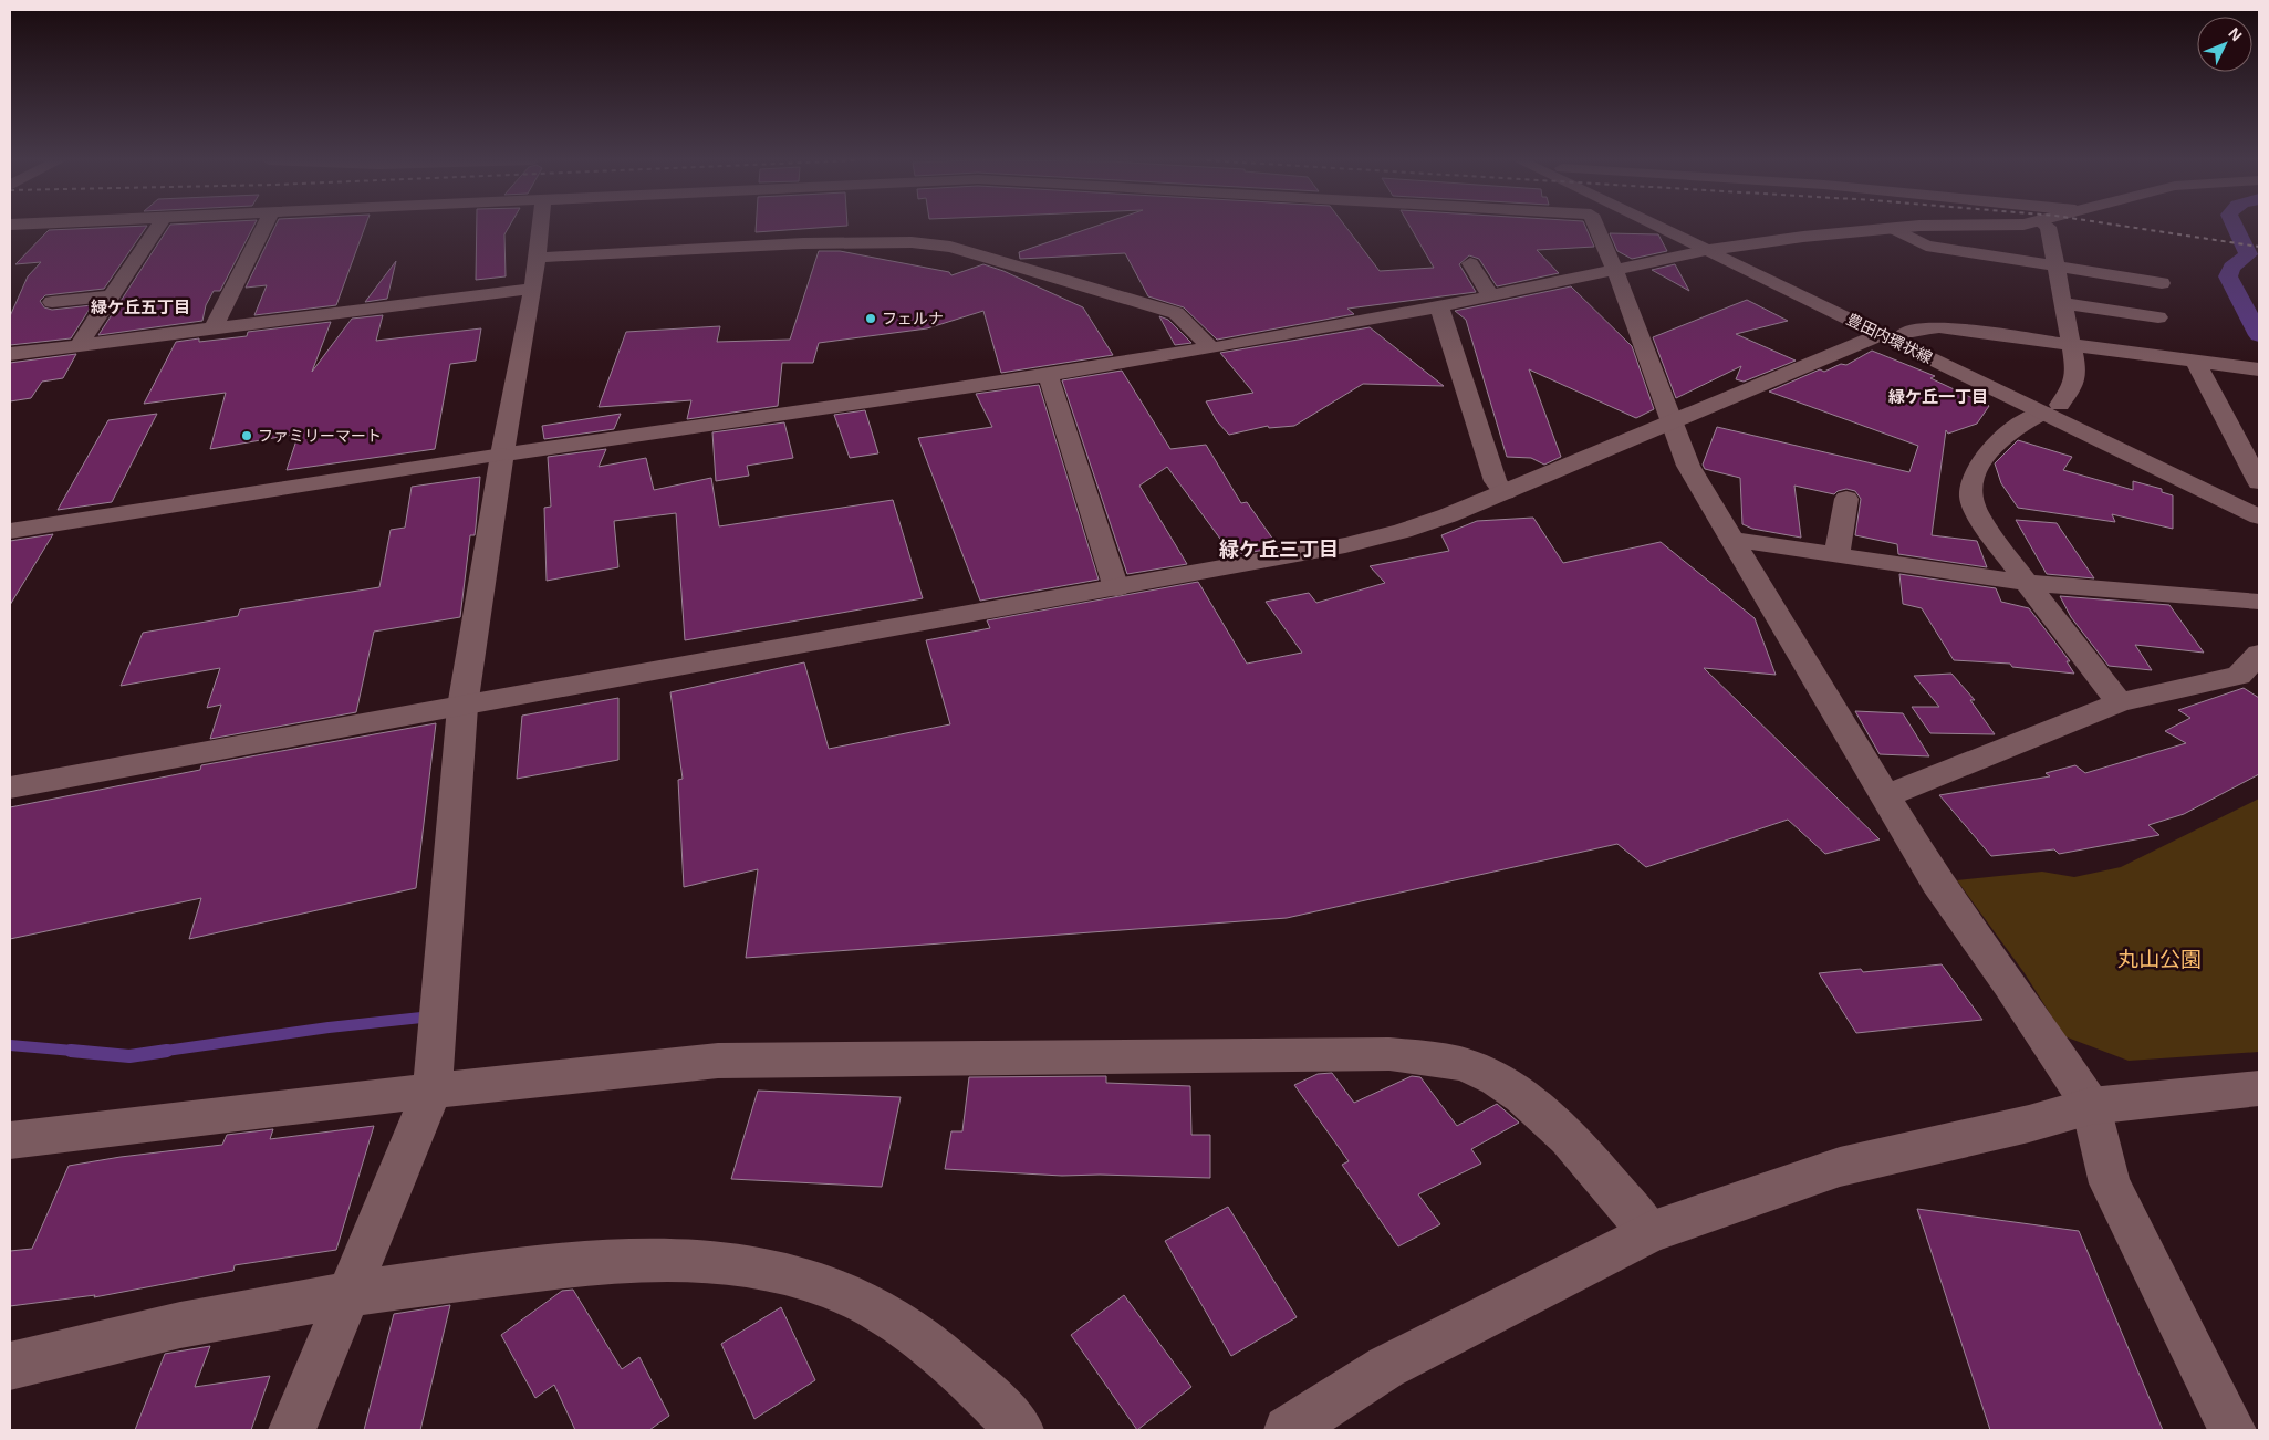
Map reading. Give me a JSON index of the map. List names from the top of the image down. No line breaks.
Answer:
{"streets":{"street":["豊田内環状線"]},"districts":["緑ケ丘五丁目","緑ケ丘一丁目","緑ケ丘三丁目"],"parks":["丸山公園"],"places":["フェルナ","ファミリーマート"],"north":"top right"}
